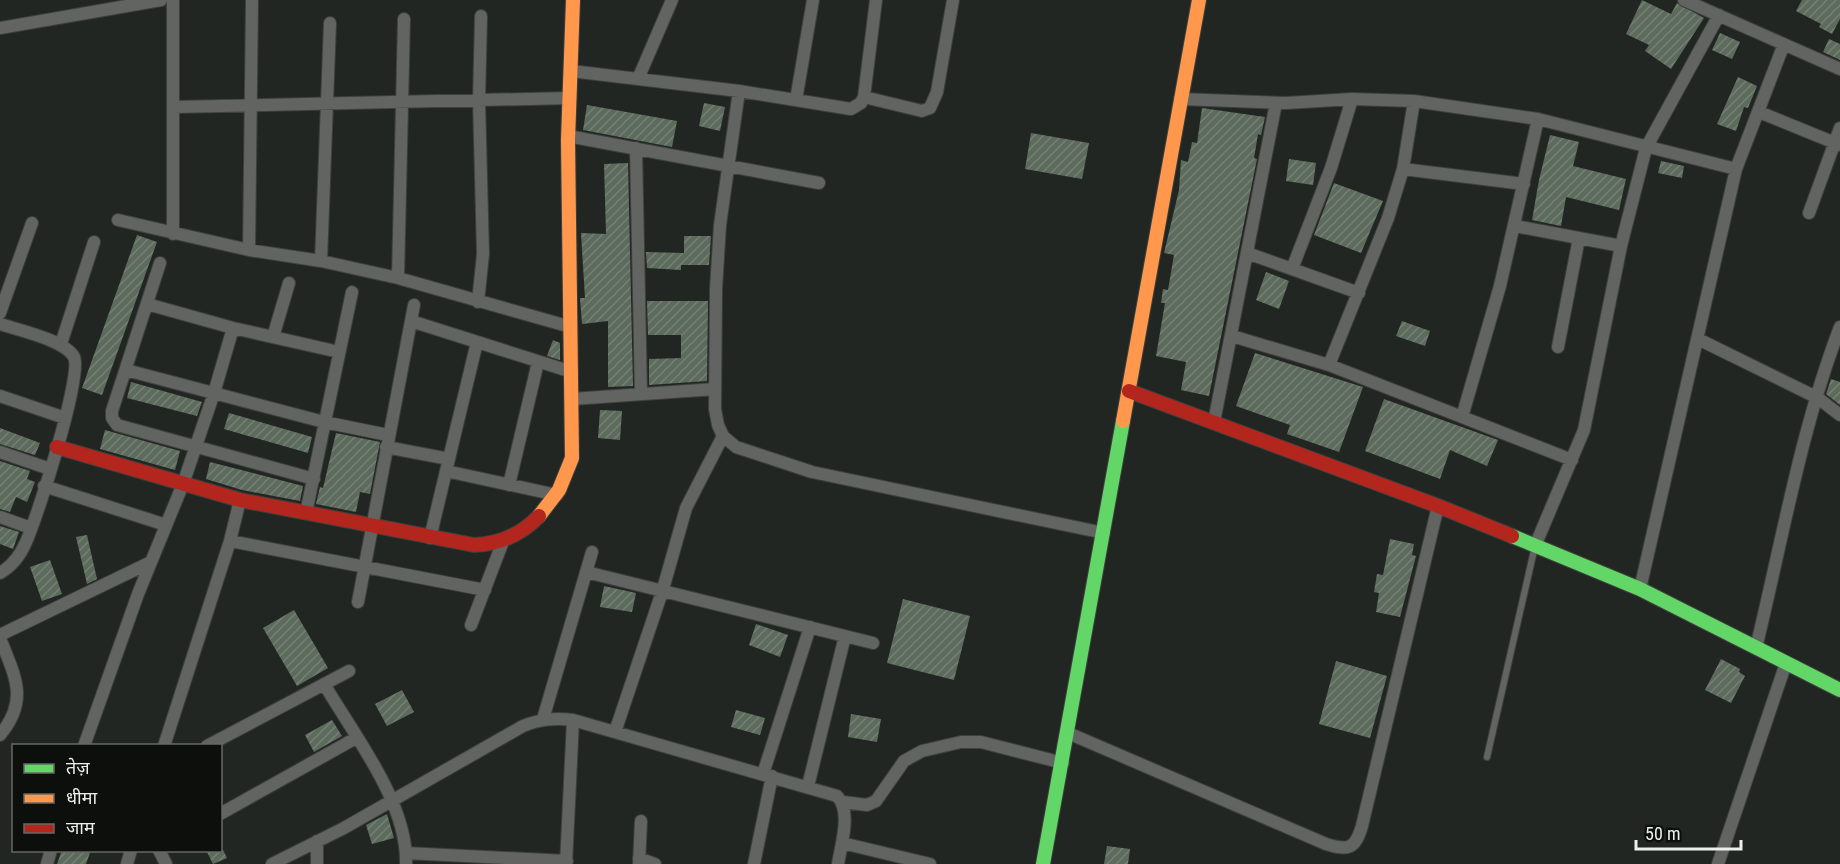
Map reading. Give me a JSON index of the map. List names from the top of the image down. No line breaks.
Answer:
{"legend":["तेज़","धीमा","जाम"],"scale_bar":"50 m"}
